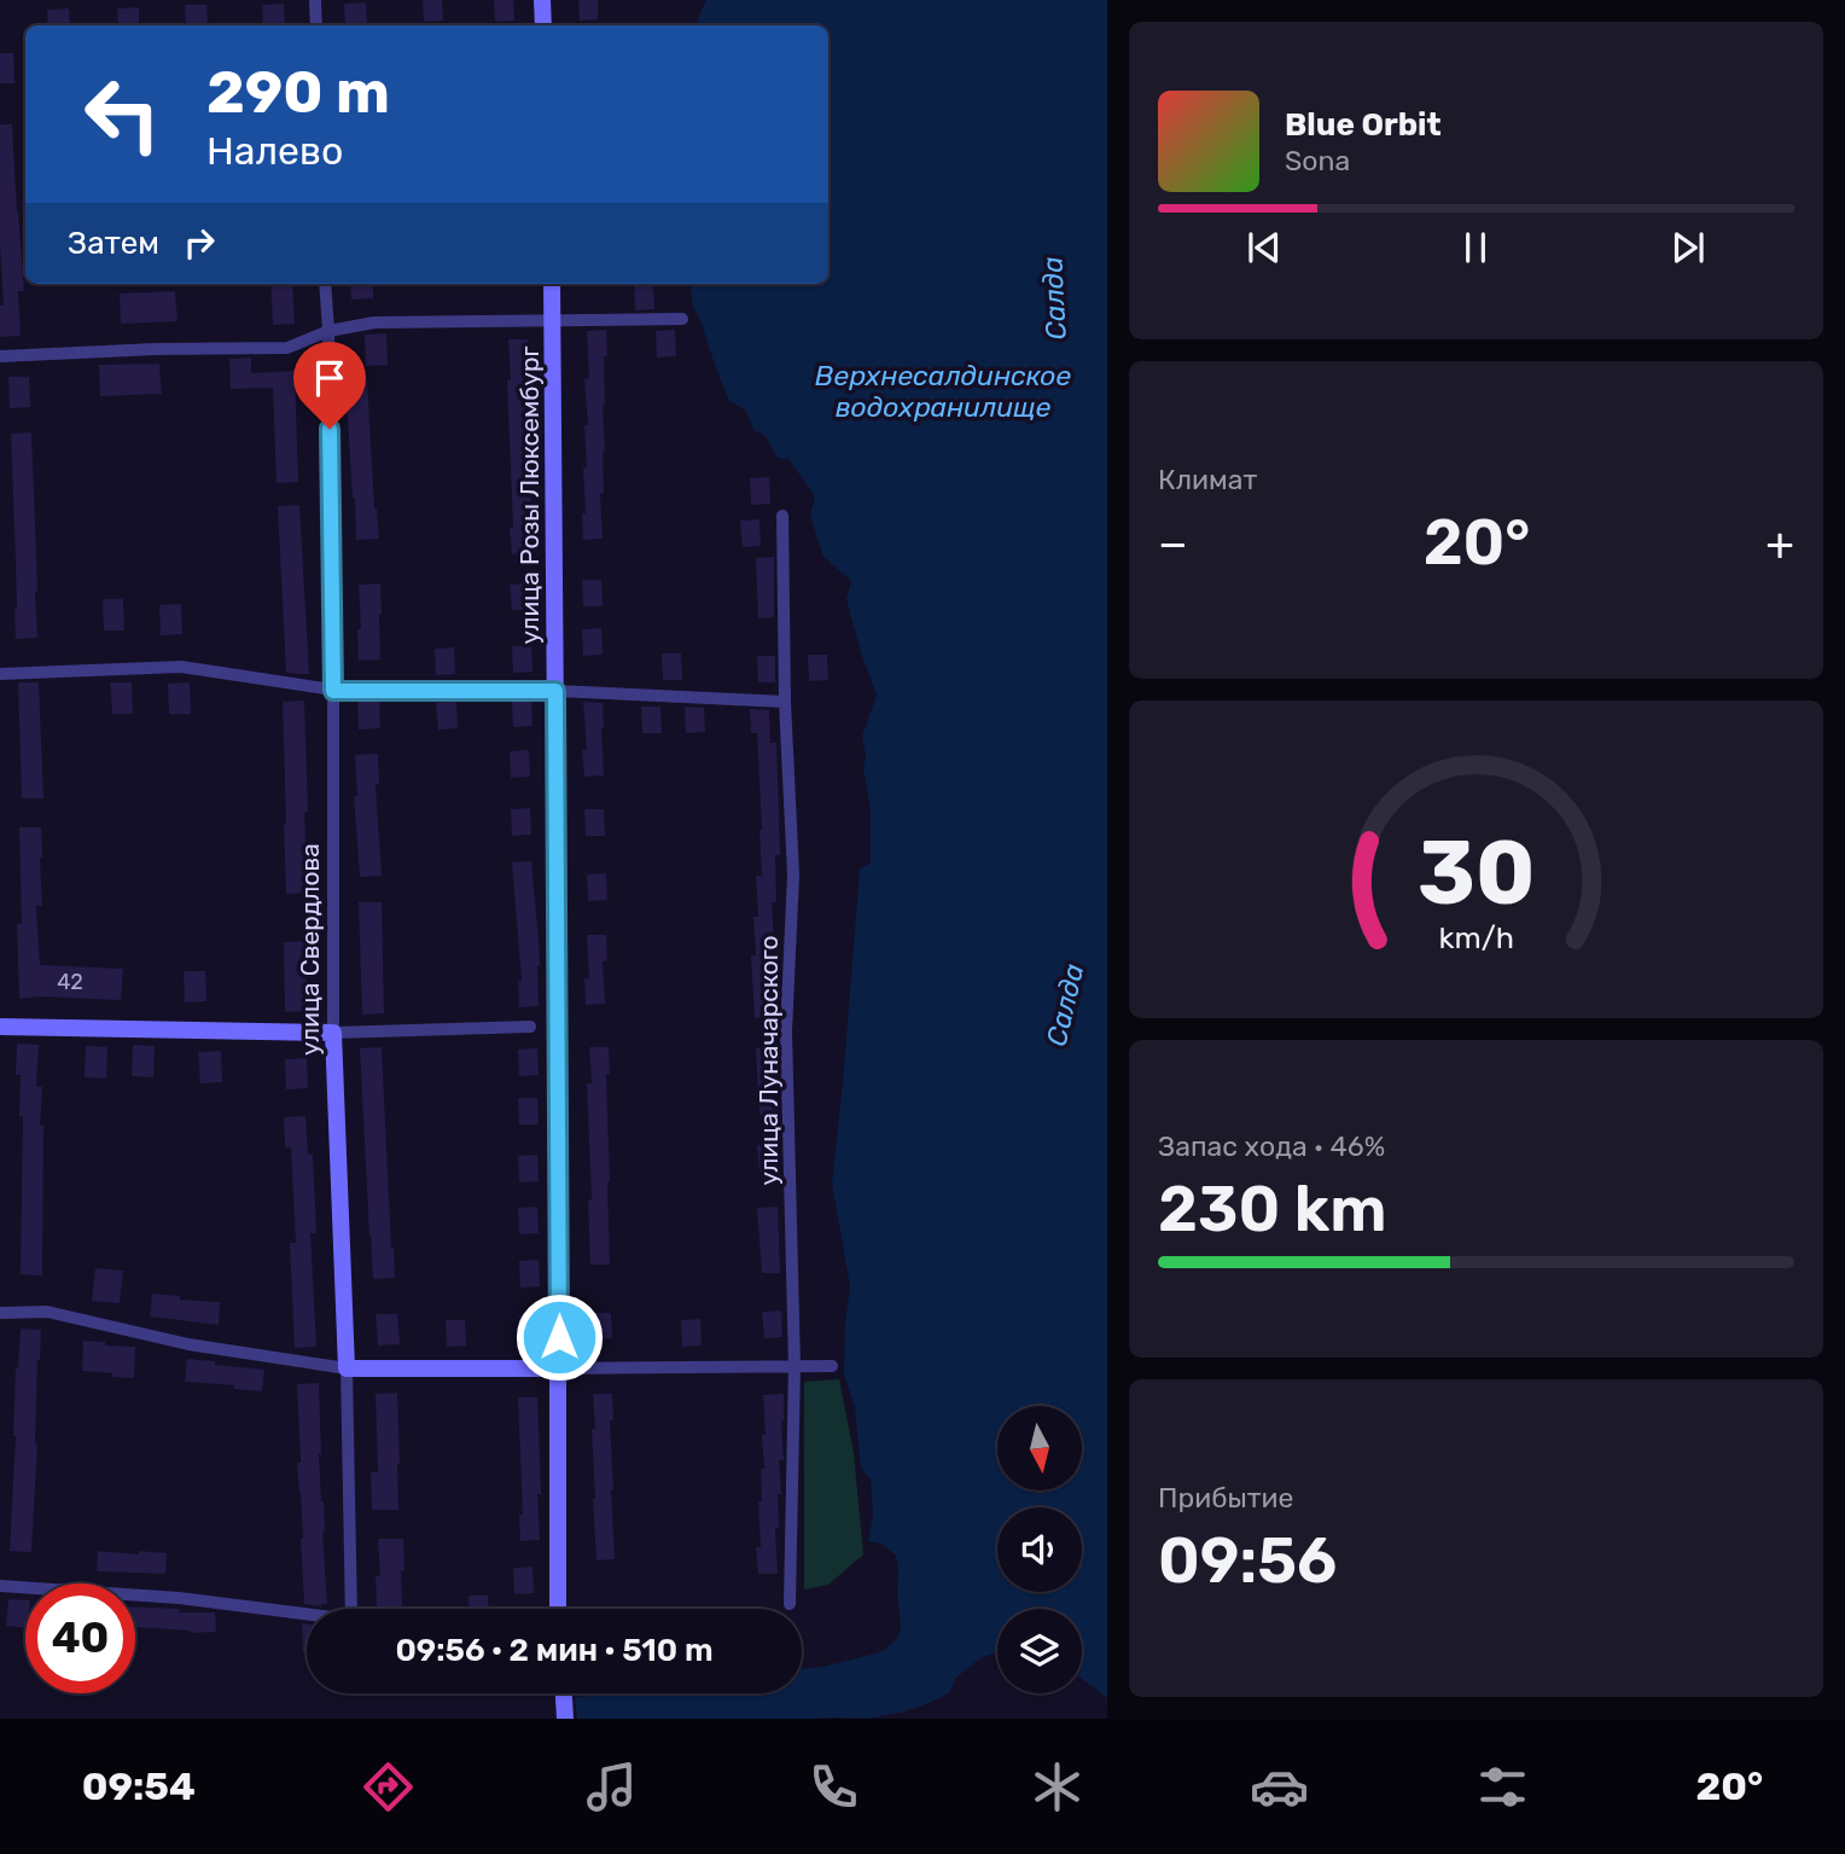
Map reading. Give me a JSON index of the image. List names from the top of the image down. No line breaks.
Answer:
{"streets":{"street":["улица Розы Люксембург","улица Свердлова","улица Луначарского"]},"water":["Салда","Верхнесалдинское водохранилище"],"house_numbers":["42"],"north":"bottom","page":{"turn":["290 m","Налево"],"song":["Blue Orbit","Sona"],"then":"Затем","tile":["Климат",["Запас хода · 46%","230 km"],["Прибытие","09:56"]],"heat":["−","20°","+"],"limit":"40","trip":"09:56 · 2 мин · 510 m","tabs":["09:54","20°"],"gauge":["30","km/h"]}}
